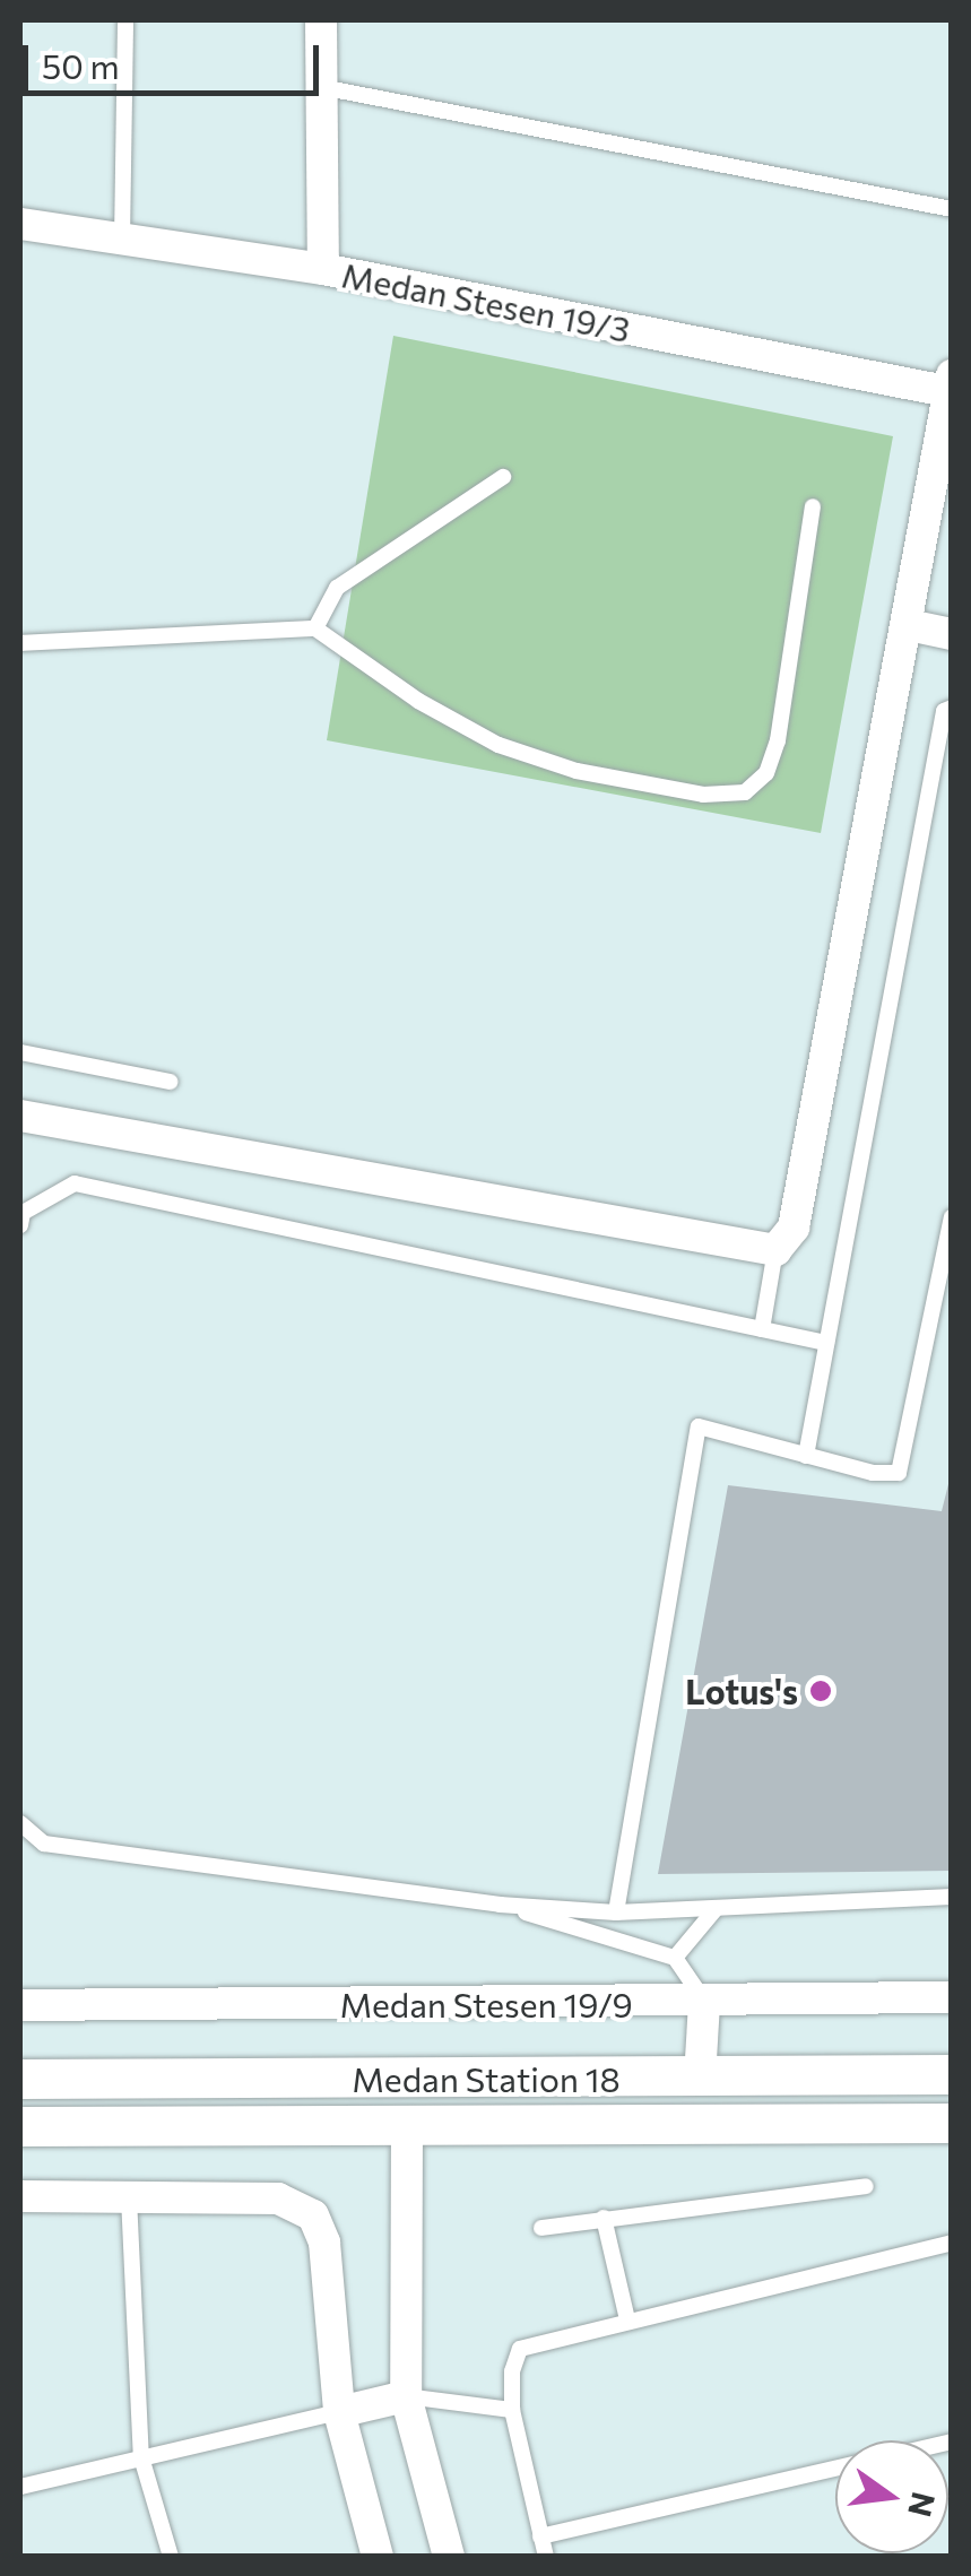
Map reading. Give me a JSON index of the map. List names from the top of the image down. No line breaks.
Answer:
{"streets":{"street":["Medan Stesen 19/3","Medan Stesen 19/9","Medan Station 18"]},"places":["Lotus's"],"scale_bar":"50 m","north":"right"}
